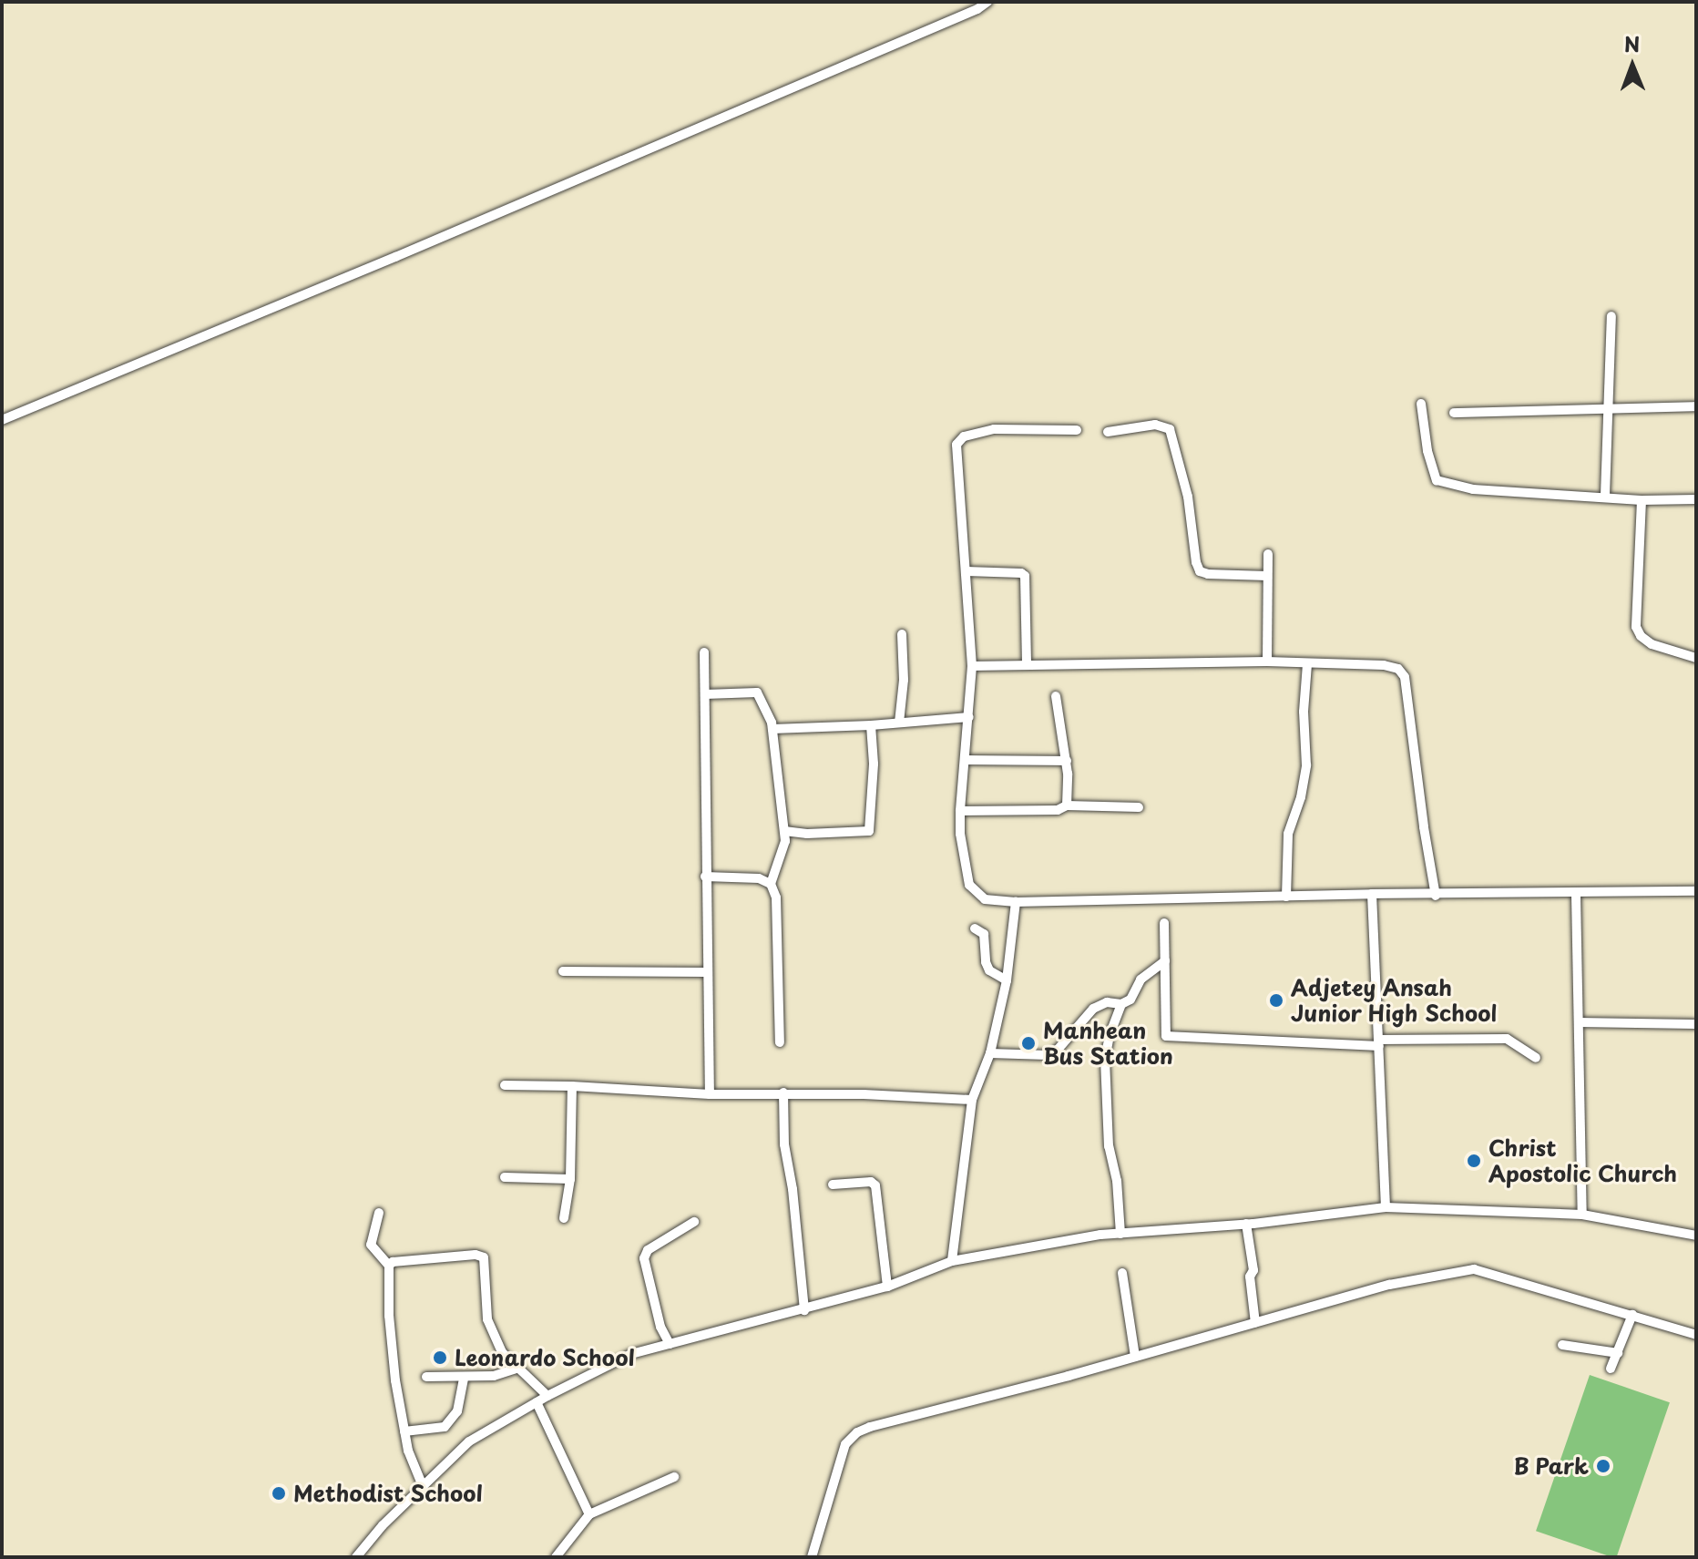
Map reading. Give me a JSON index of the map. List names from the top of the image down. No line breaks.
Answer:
{"places":["Adjetey Ansah Junior High School","Manhean Bus Station","Christ Apostolic Church","Leonardo School","B Park","Methodist School"],"north":"top"}
